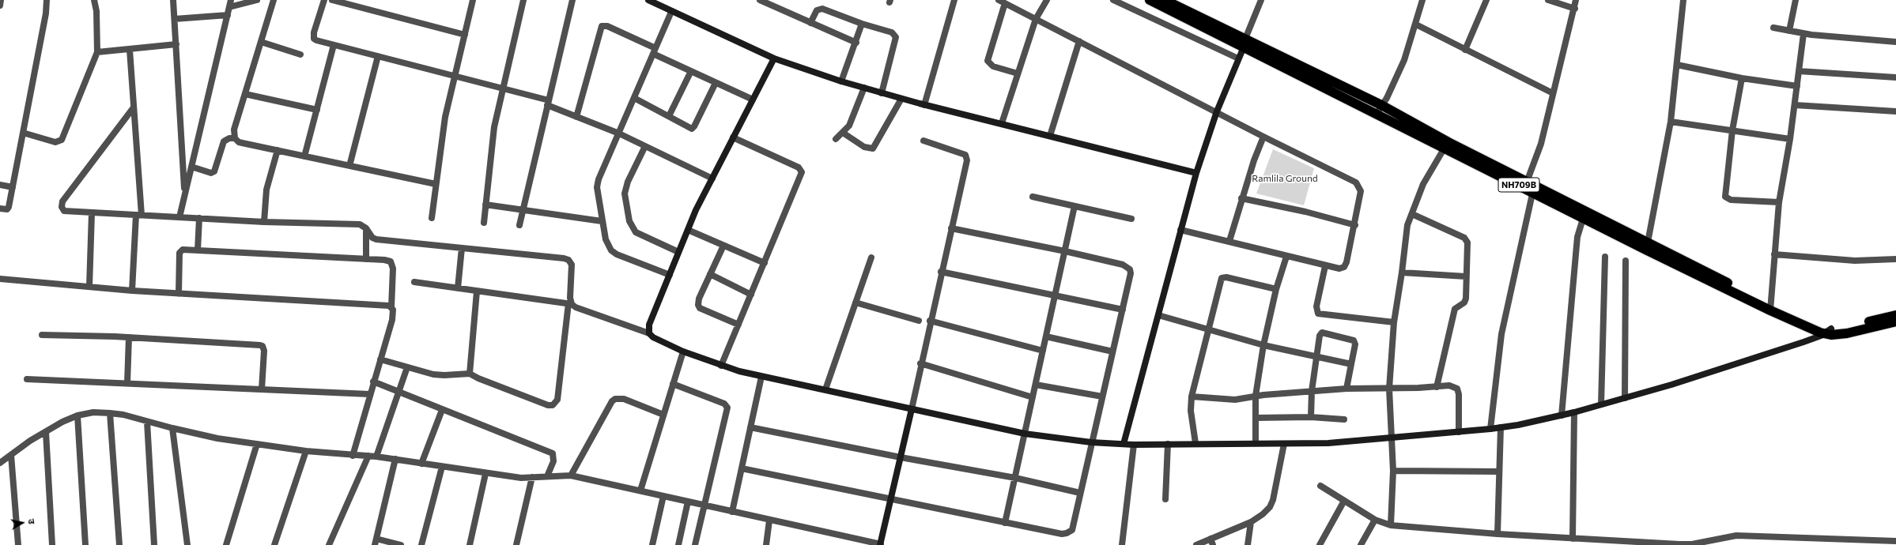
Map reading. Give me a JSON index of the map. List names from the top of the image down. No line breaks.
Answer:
{"streets":{"highway":["NH709B"]},"parks":["Ramlila Ground"],"north":"right"}
